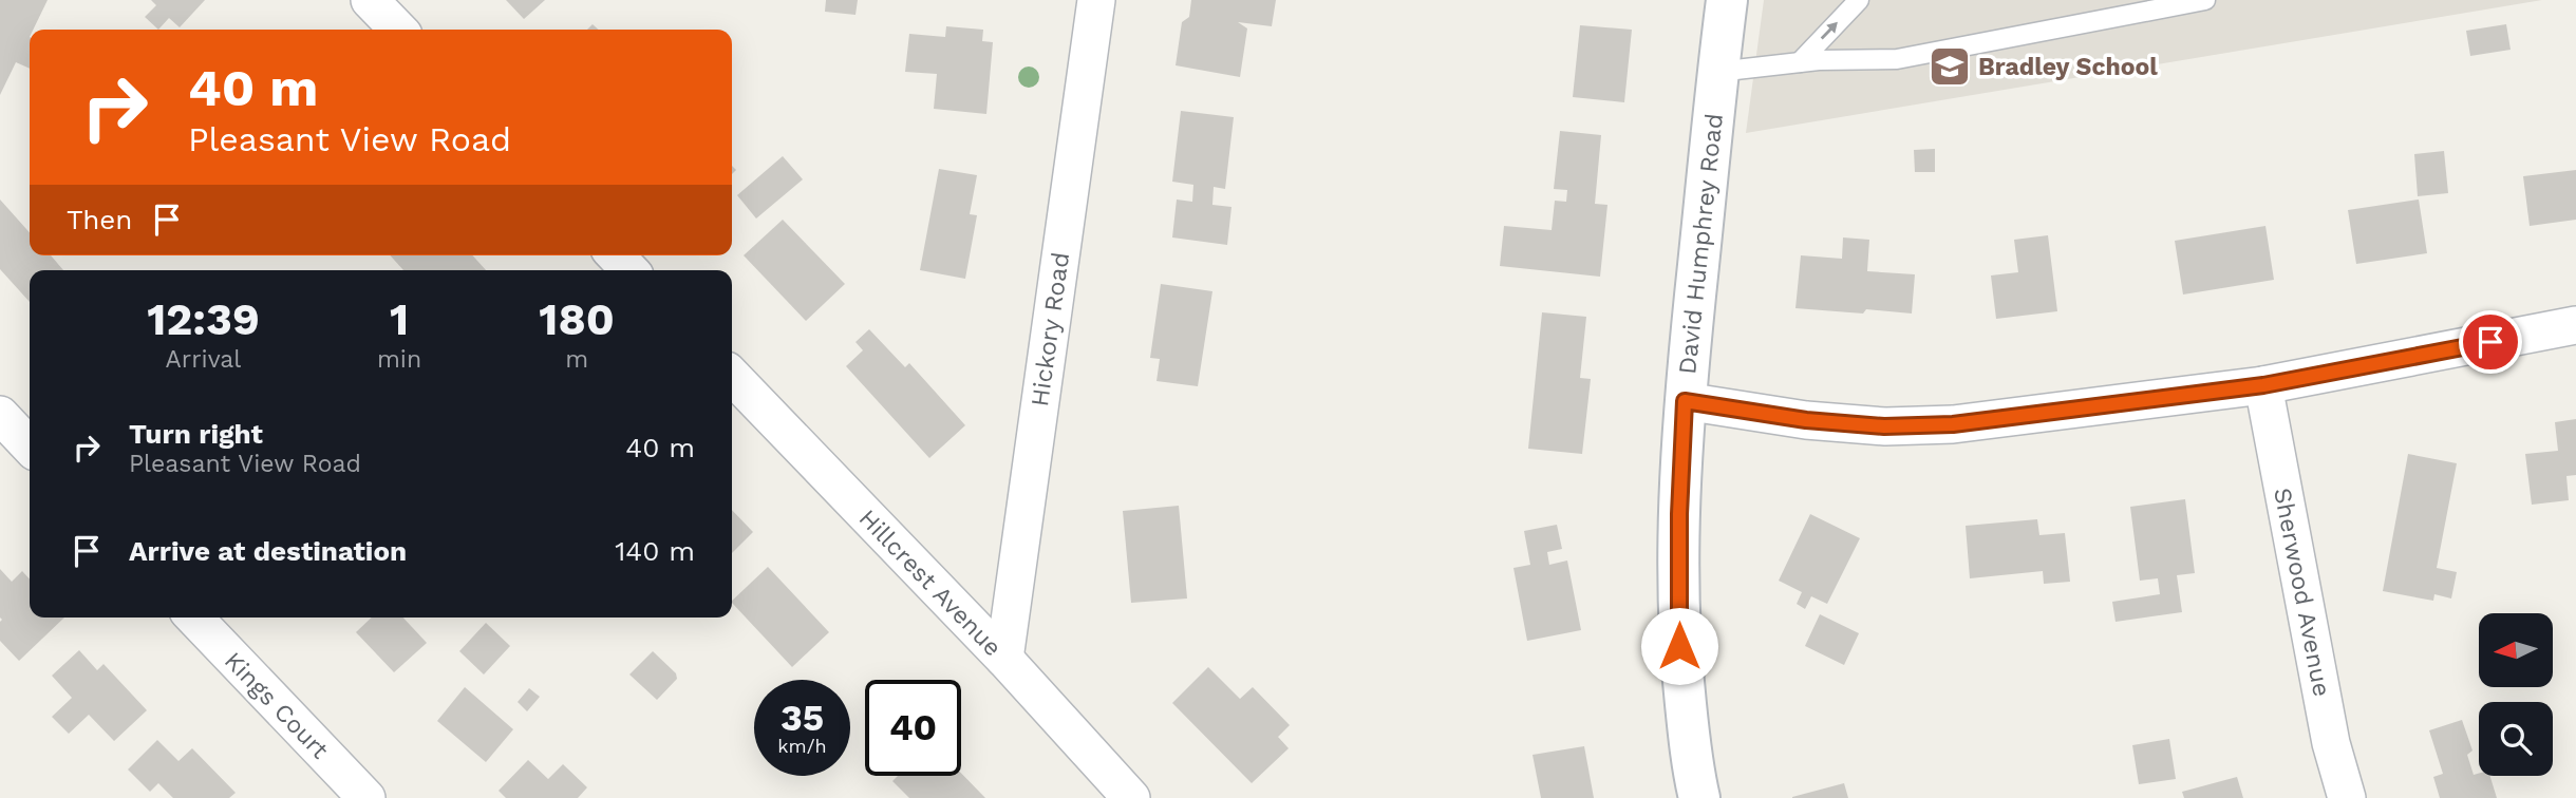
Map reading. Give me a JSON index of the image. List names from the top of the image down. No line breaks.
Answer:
{"streets":{"street":["David Humphrey Road","Hickory Road","Hillcrest Avenue","Sherwood Avenue","Kings Court"]},"crossings":[["Hickory Road","Hillcrest Avenue"]],"places":{"school or university":["Bradley School"]},"north":"left","page":{"turn":["40 m","Pleasant View Road"],"then":"Then","eta":["12:39","Arrival","1","min","180","m"],"list":[{"name":"Turn right","note":"Pleasant View Road","value":"40 m"},{"name":"Arrive at destination","value":"140 m"}],"speed":"35 km/h","limit":"40"}}
